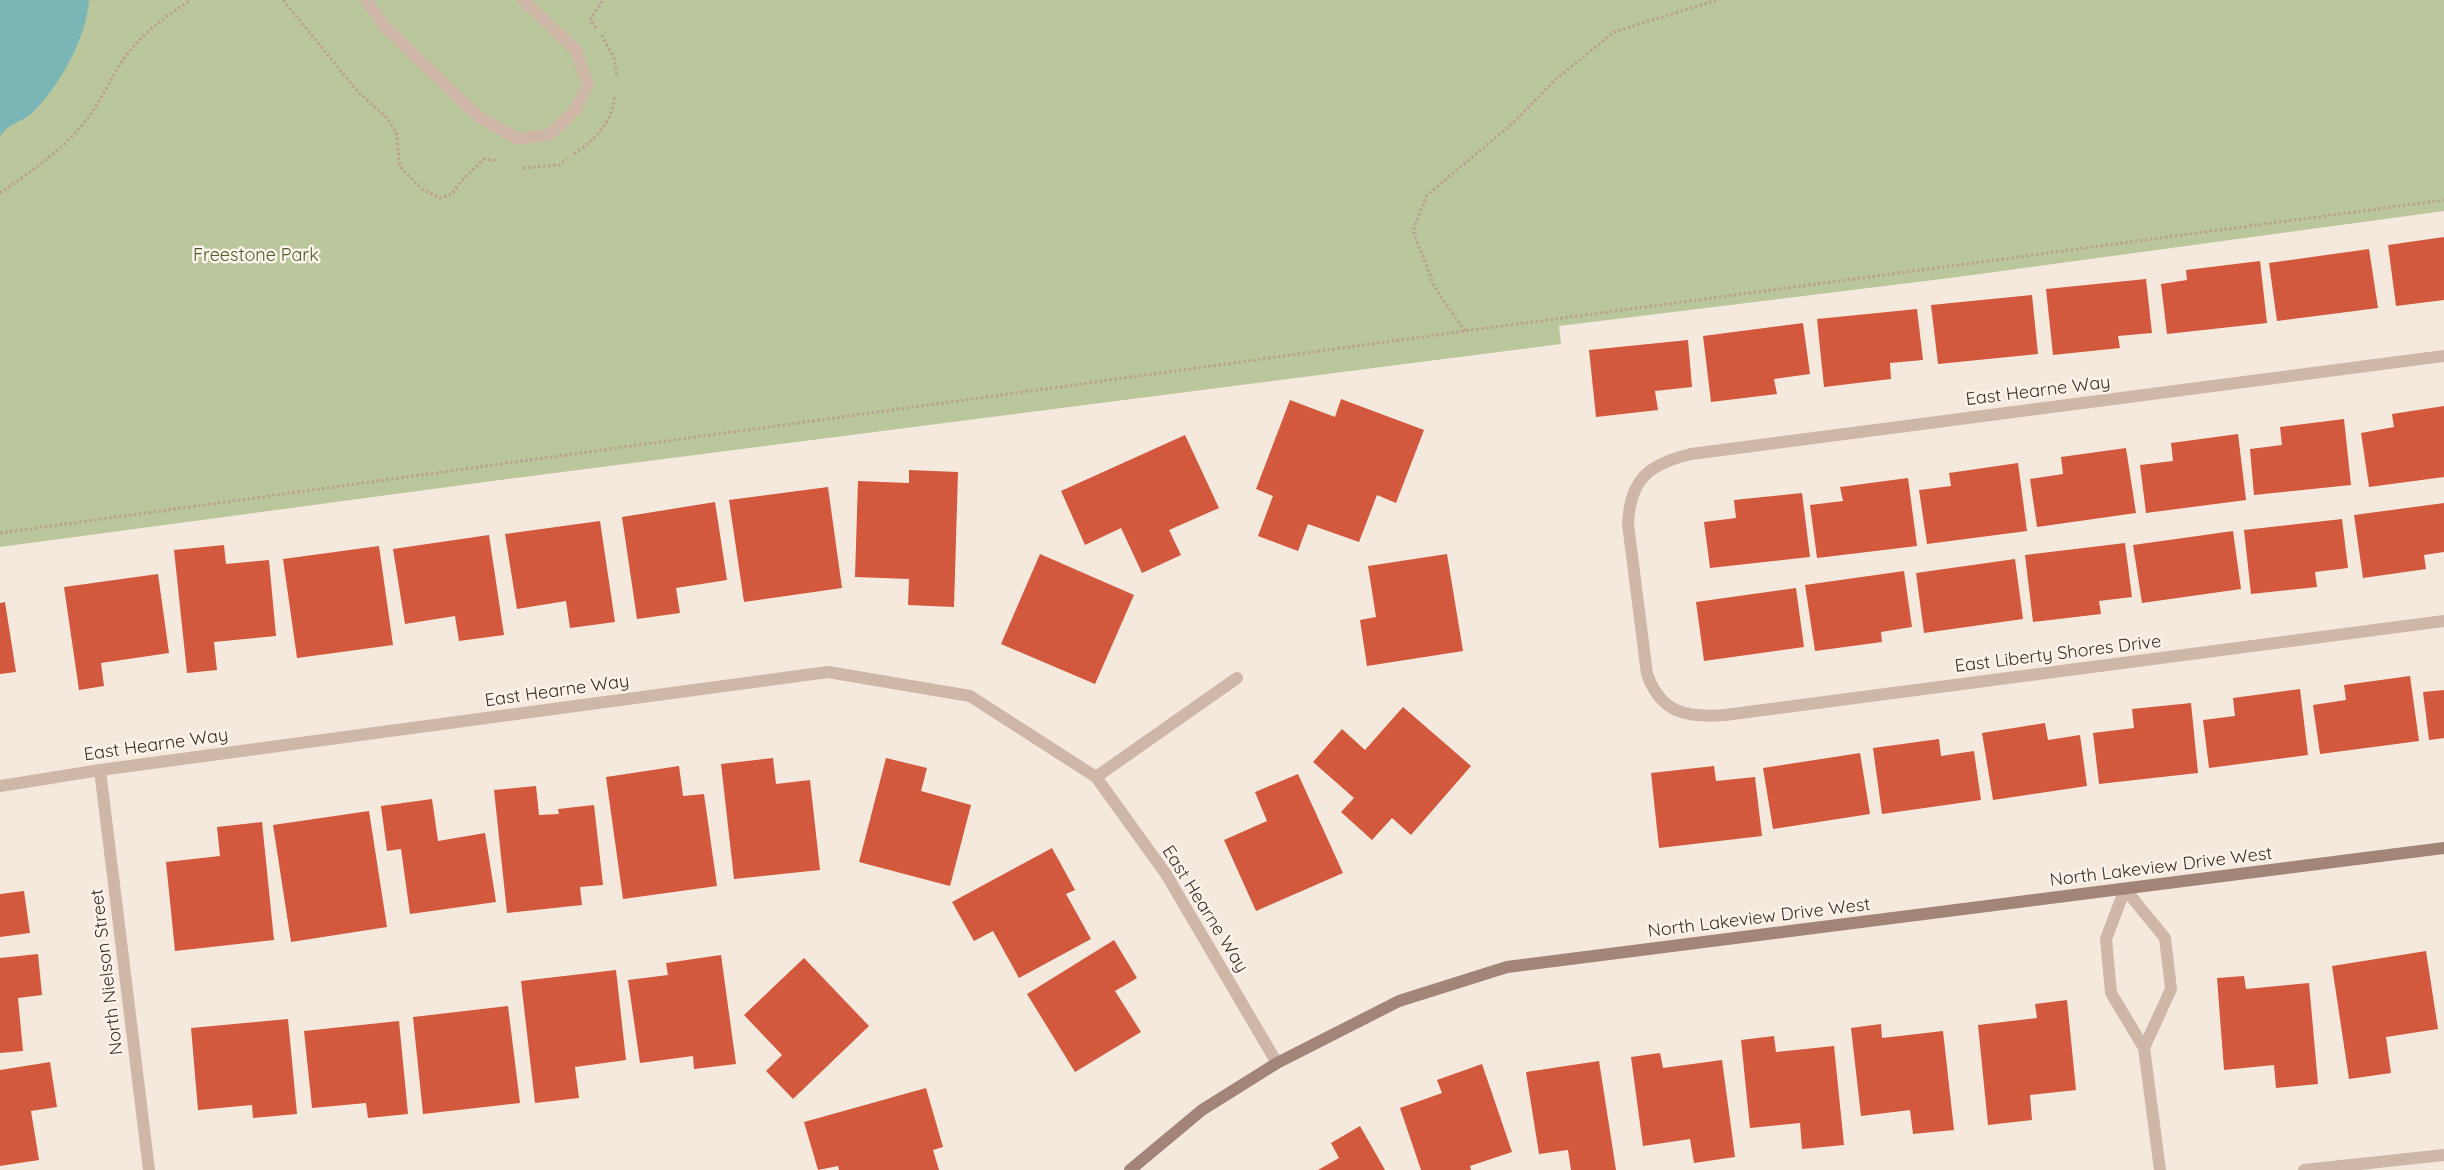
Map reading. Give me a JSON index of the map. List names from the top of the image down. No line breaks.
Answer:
{"streets":{"street":["East Hearne Way","East Liberty Shores Drive","North Lakeview Drive West","North Nielson Street"]},"crossings":[["East Hearne Way","East Liberty Shores Drive"],["East Hearne Way","North Lakeview Drive West"],["East Hearne Way","North Nielson Street"]],"parks":["Freestone Park"]}
